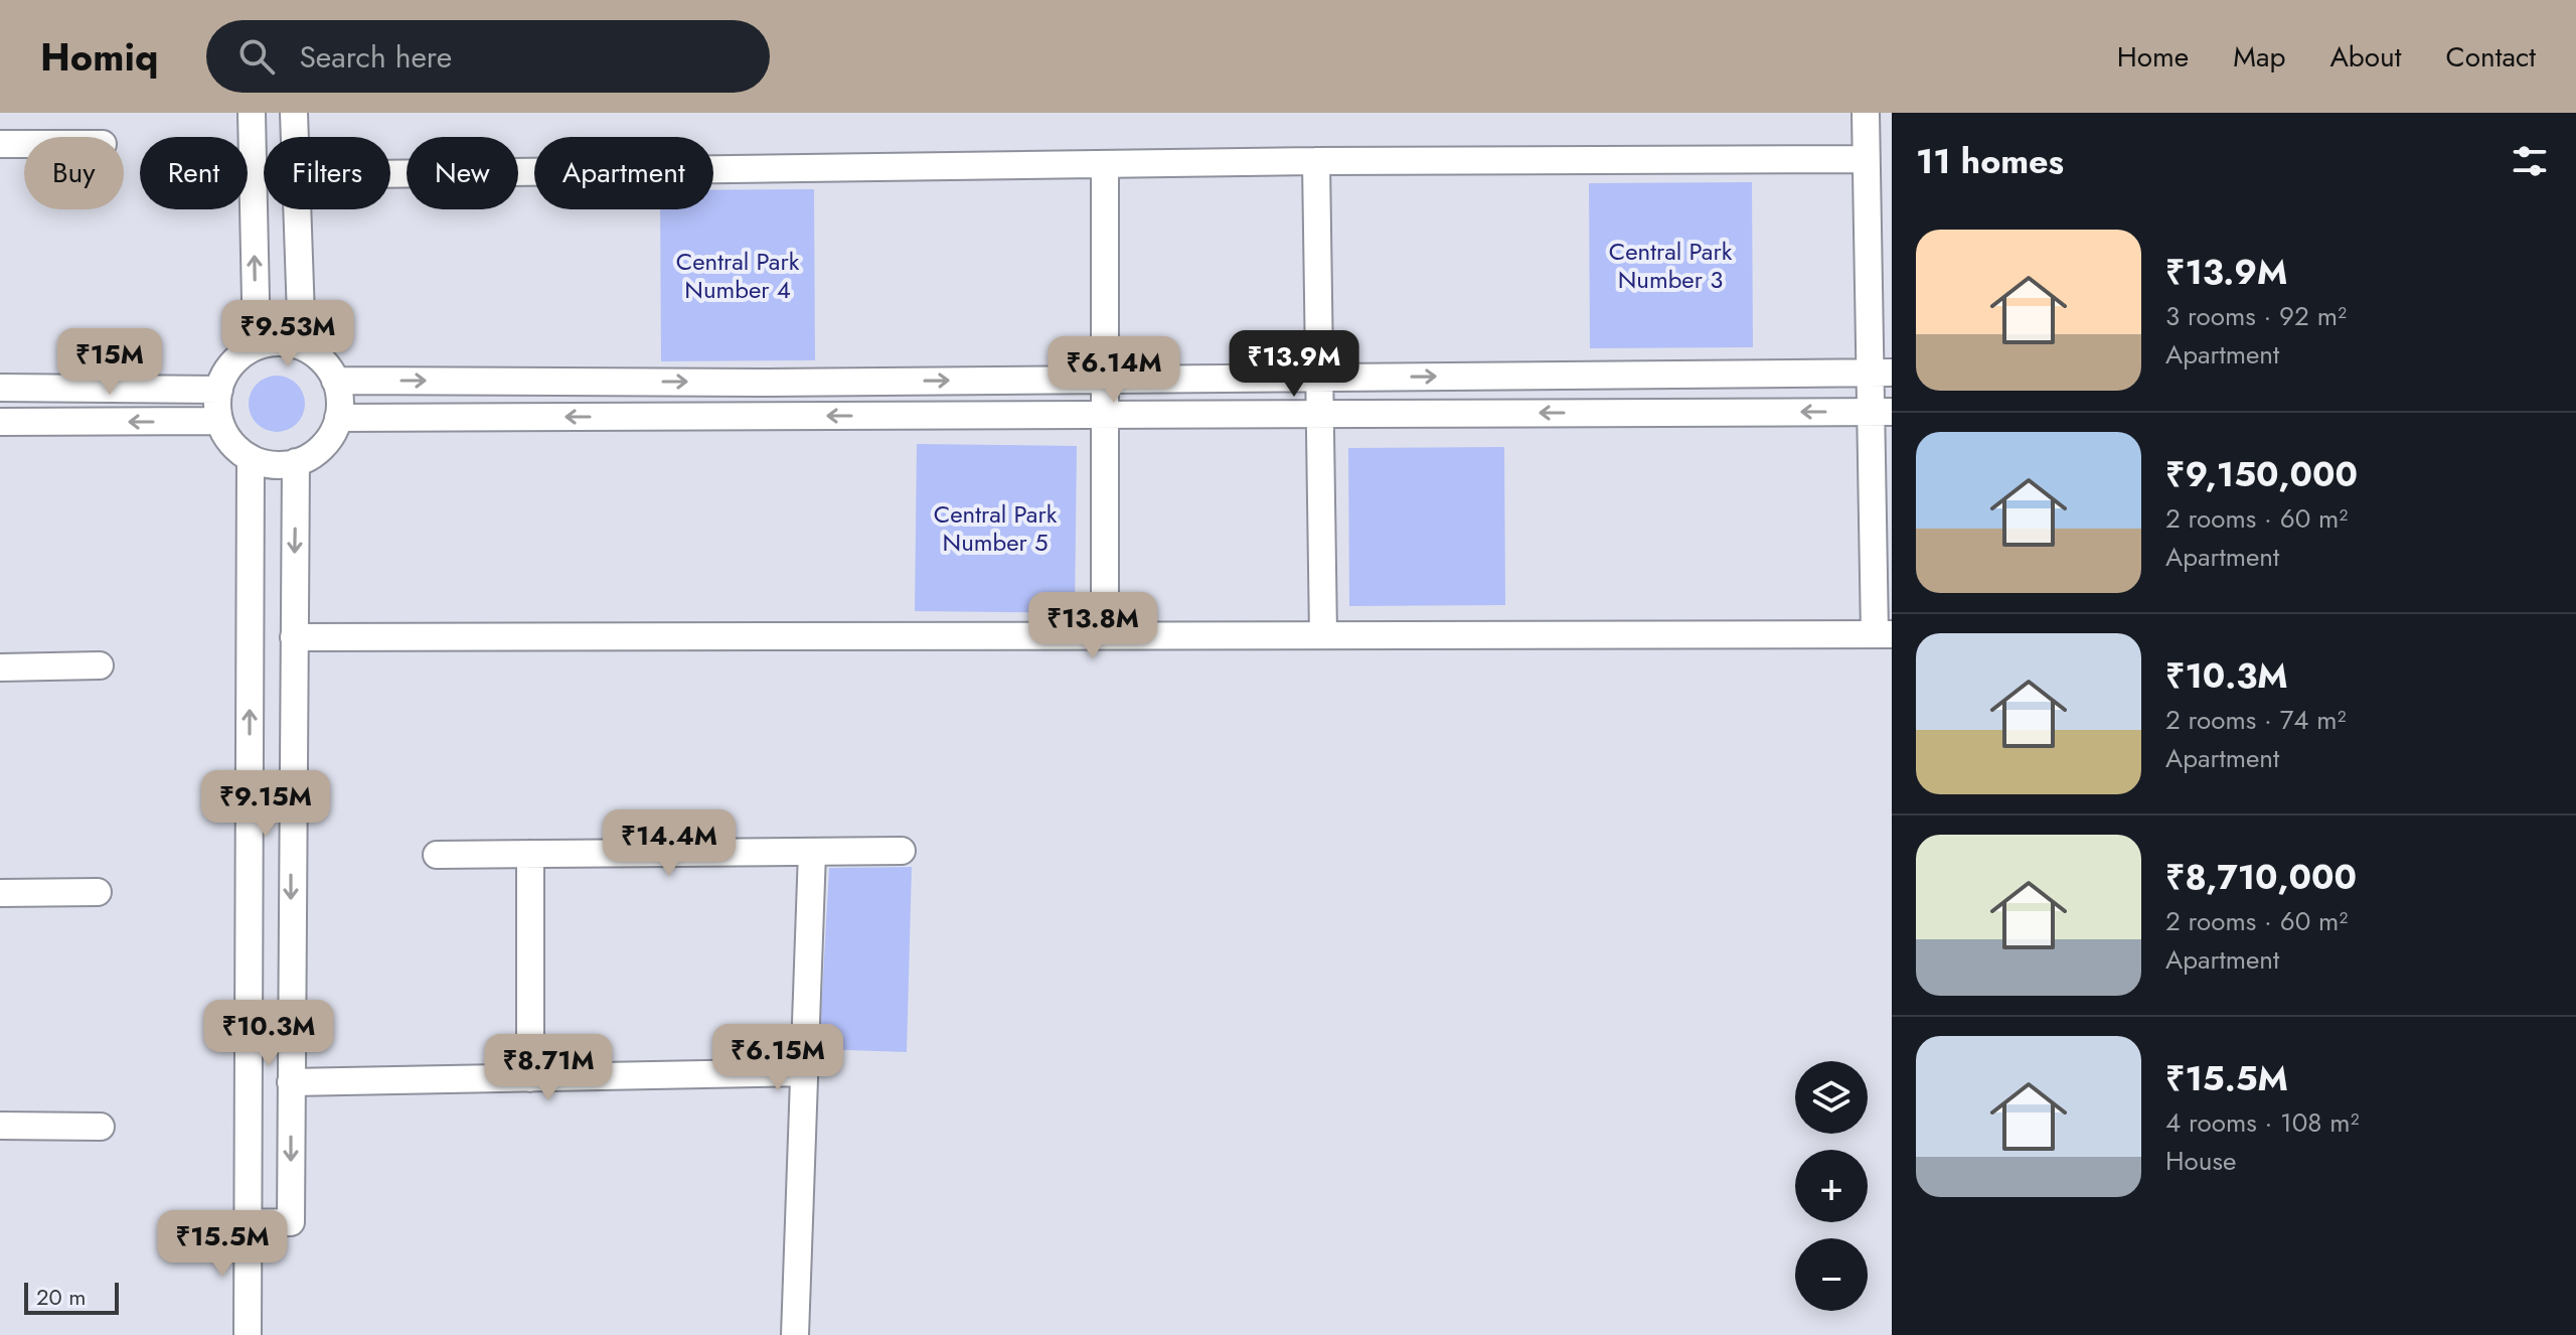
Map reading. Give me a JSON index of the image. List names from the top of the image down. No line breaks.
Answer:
{"parks":["Central Park Number 3","Central Park Number 4","Central Park Number 5"],"scale_bar":"20 m","page":{"header":"Homiq","search":"Search here","nav":["Home","Map","About","Contact"],"heading":"11 homes","chip":["Buy","Rent","Filters","New","Apartment"],"list":[{"name":"₹13.9M","note":"3 rooms · 92 m² · Apartment"},{"name":"₹9,150,000","note":"2 rooms · 60 m² · Apartment"},{"name":"₹10.3M","note":"2 rooms · 74 m² · Apartment"},{"name":"₹8,710,000","note":"2 rooms · 60 m² · Apartment"},{"name":"₹15.5M","note":"4 rooms · 108 m² · House"}],"price":["₹9.53M","₹15M","₹13.9M","₹6.14M","₹13.8M","₹9.15M","₹14.4M","₹10.3M","₹6.15M","₹8.71M","₹15.5M"],"map_buttons":["+","−"],"scale":"20 m"}}
